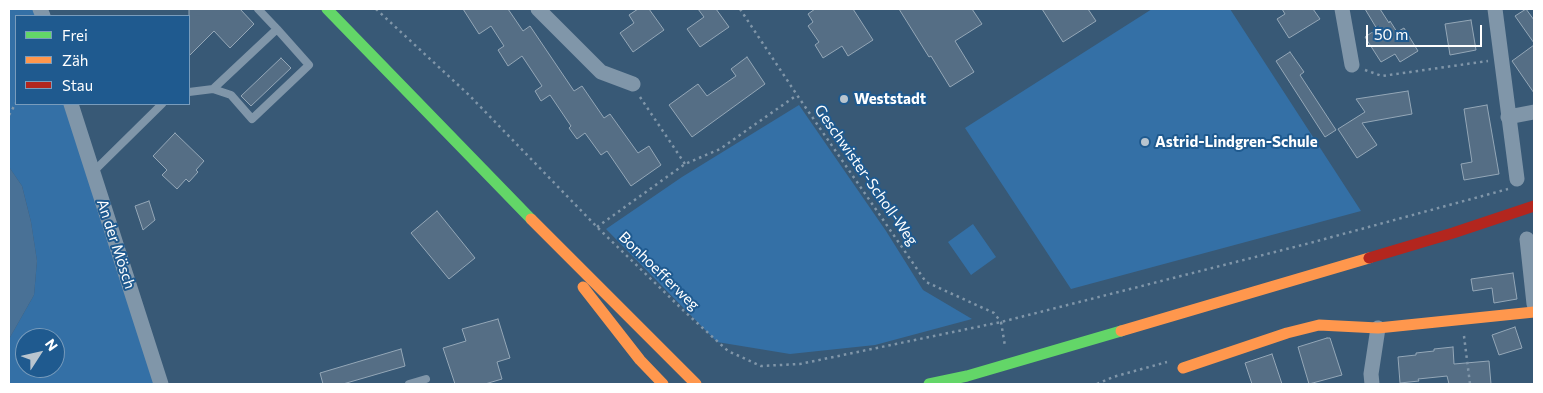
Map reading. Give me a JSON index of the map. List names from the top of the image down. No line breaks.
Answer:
{"streets":{"street":["An der Mösch"],"path":["Geschwister-Scholl-Weg","Bonhoefferweg"]},"crossings":[["Geschwister-Scholl-Weg","Bonhoefferweg"]],"places":["Weststadt","Astrid-Lindgren-Schule"],"legend":["Frei","Zäh","Stau"],"scale_bar":"50 m","north":"top right"}
